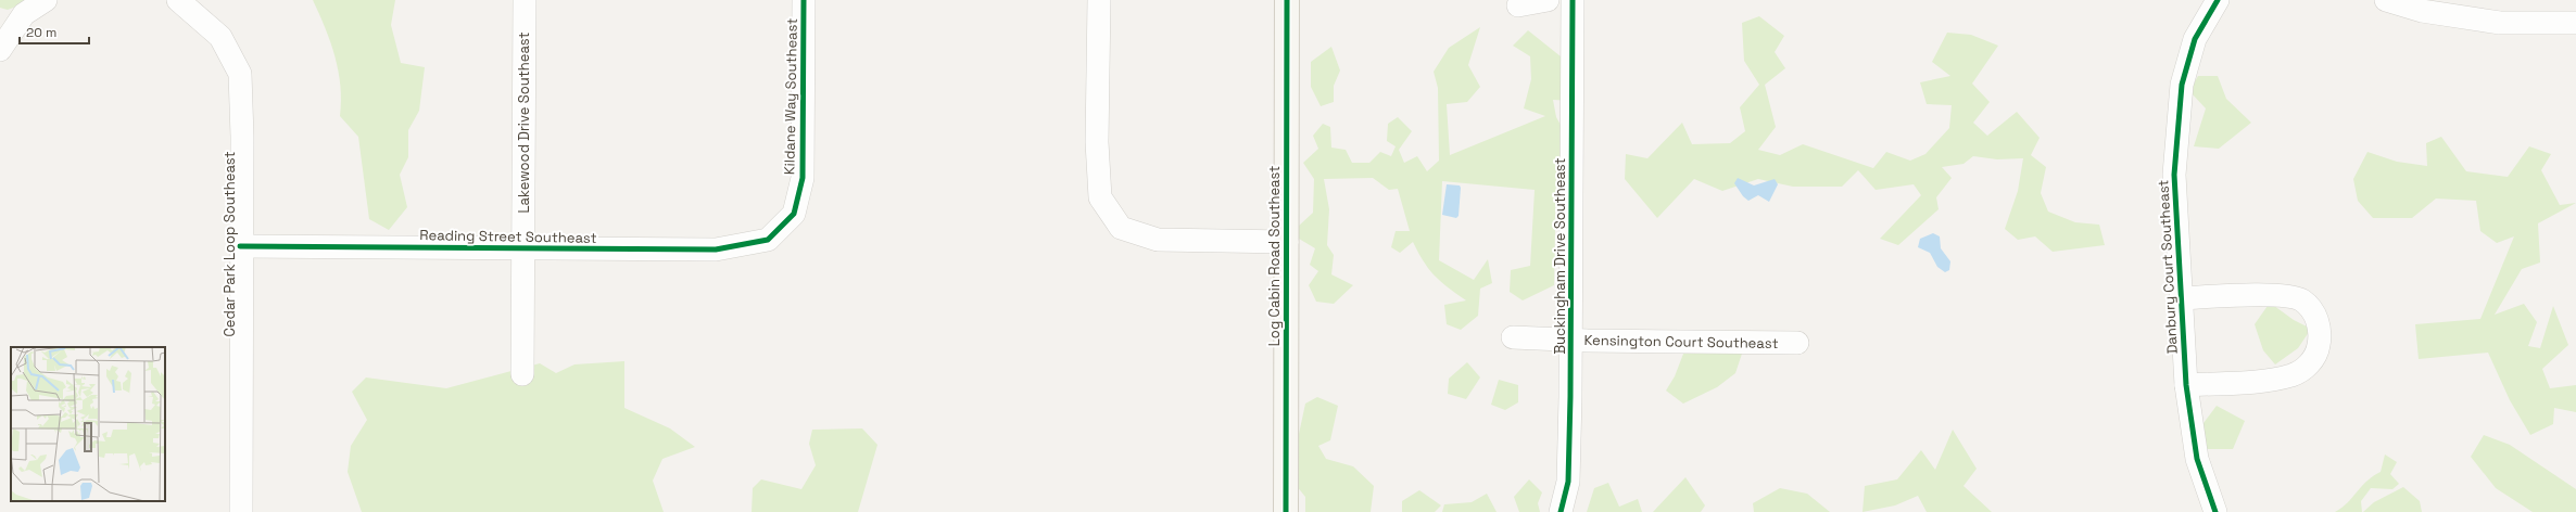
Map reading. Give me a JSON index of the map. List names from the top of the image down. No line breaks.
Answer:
{"streets":{"street":["Kildane Way Southeast","Lakewood Drive Southeast","Reading Street Southeast","Cedar Park Loop Southeast","Log Cabin Road Southeast","Buckingham Drive Southeast","Danbury Court Southeast","Kensington Court Southeast"]},"crossings":[["Kildane Way Southeast","Reading Street Southeast"],["Lakewood Drive Southeast","Reading Street Southeast"],["Reading Street Southeast","Cedar Park Loop Southeast"],["Buckingham Drive Southeast","Kensington Court Southeast"]],"scale_bar":"20 m"}
